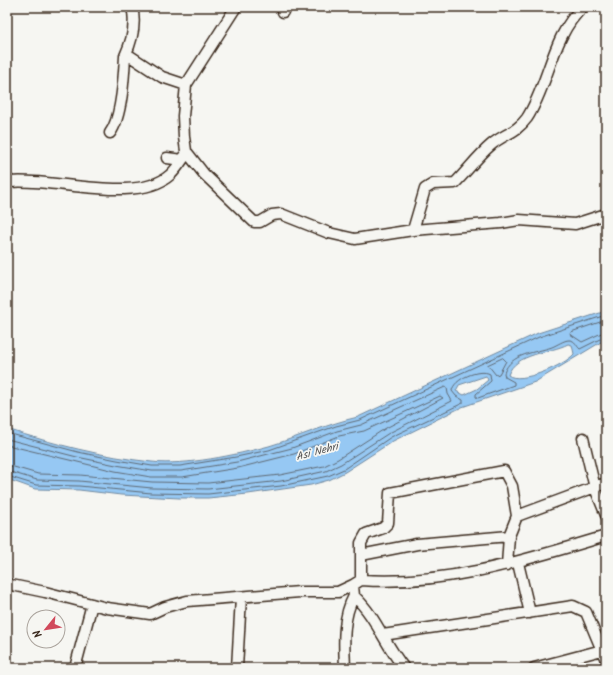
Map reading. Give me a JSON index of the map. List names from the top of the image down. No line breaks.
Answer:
{"water":["Asi Nehri"],"north":"bottom left"}
